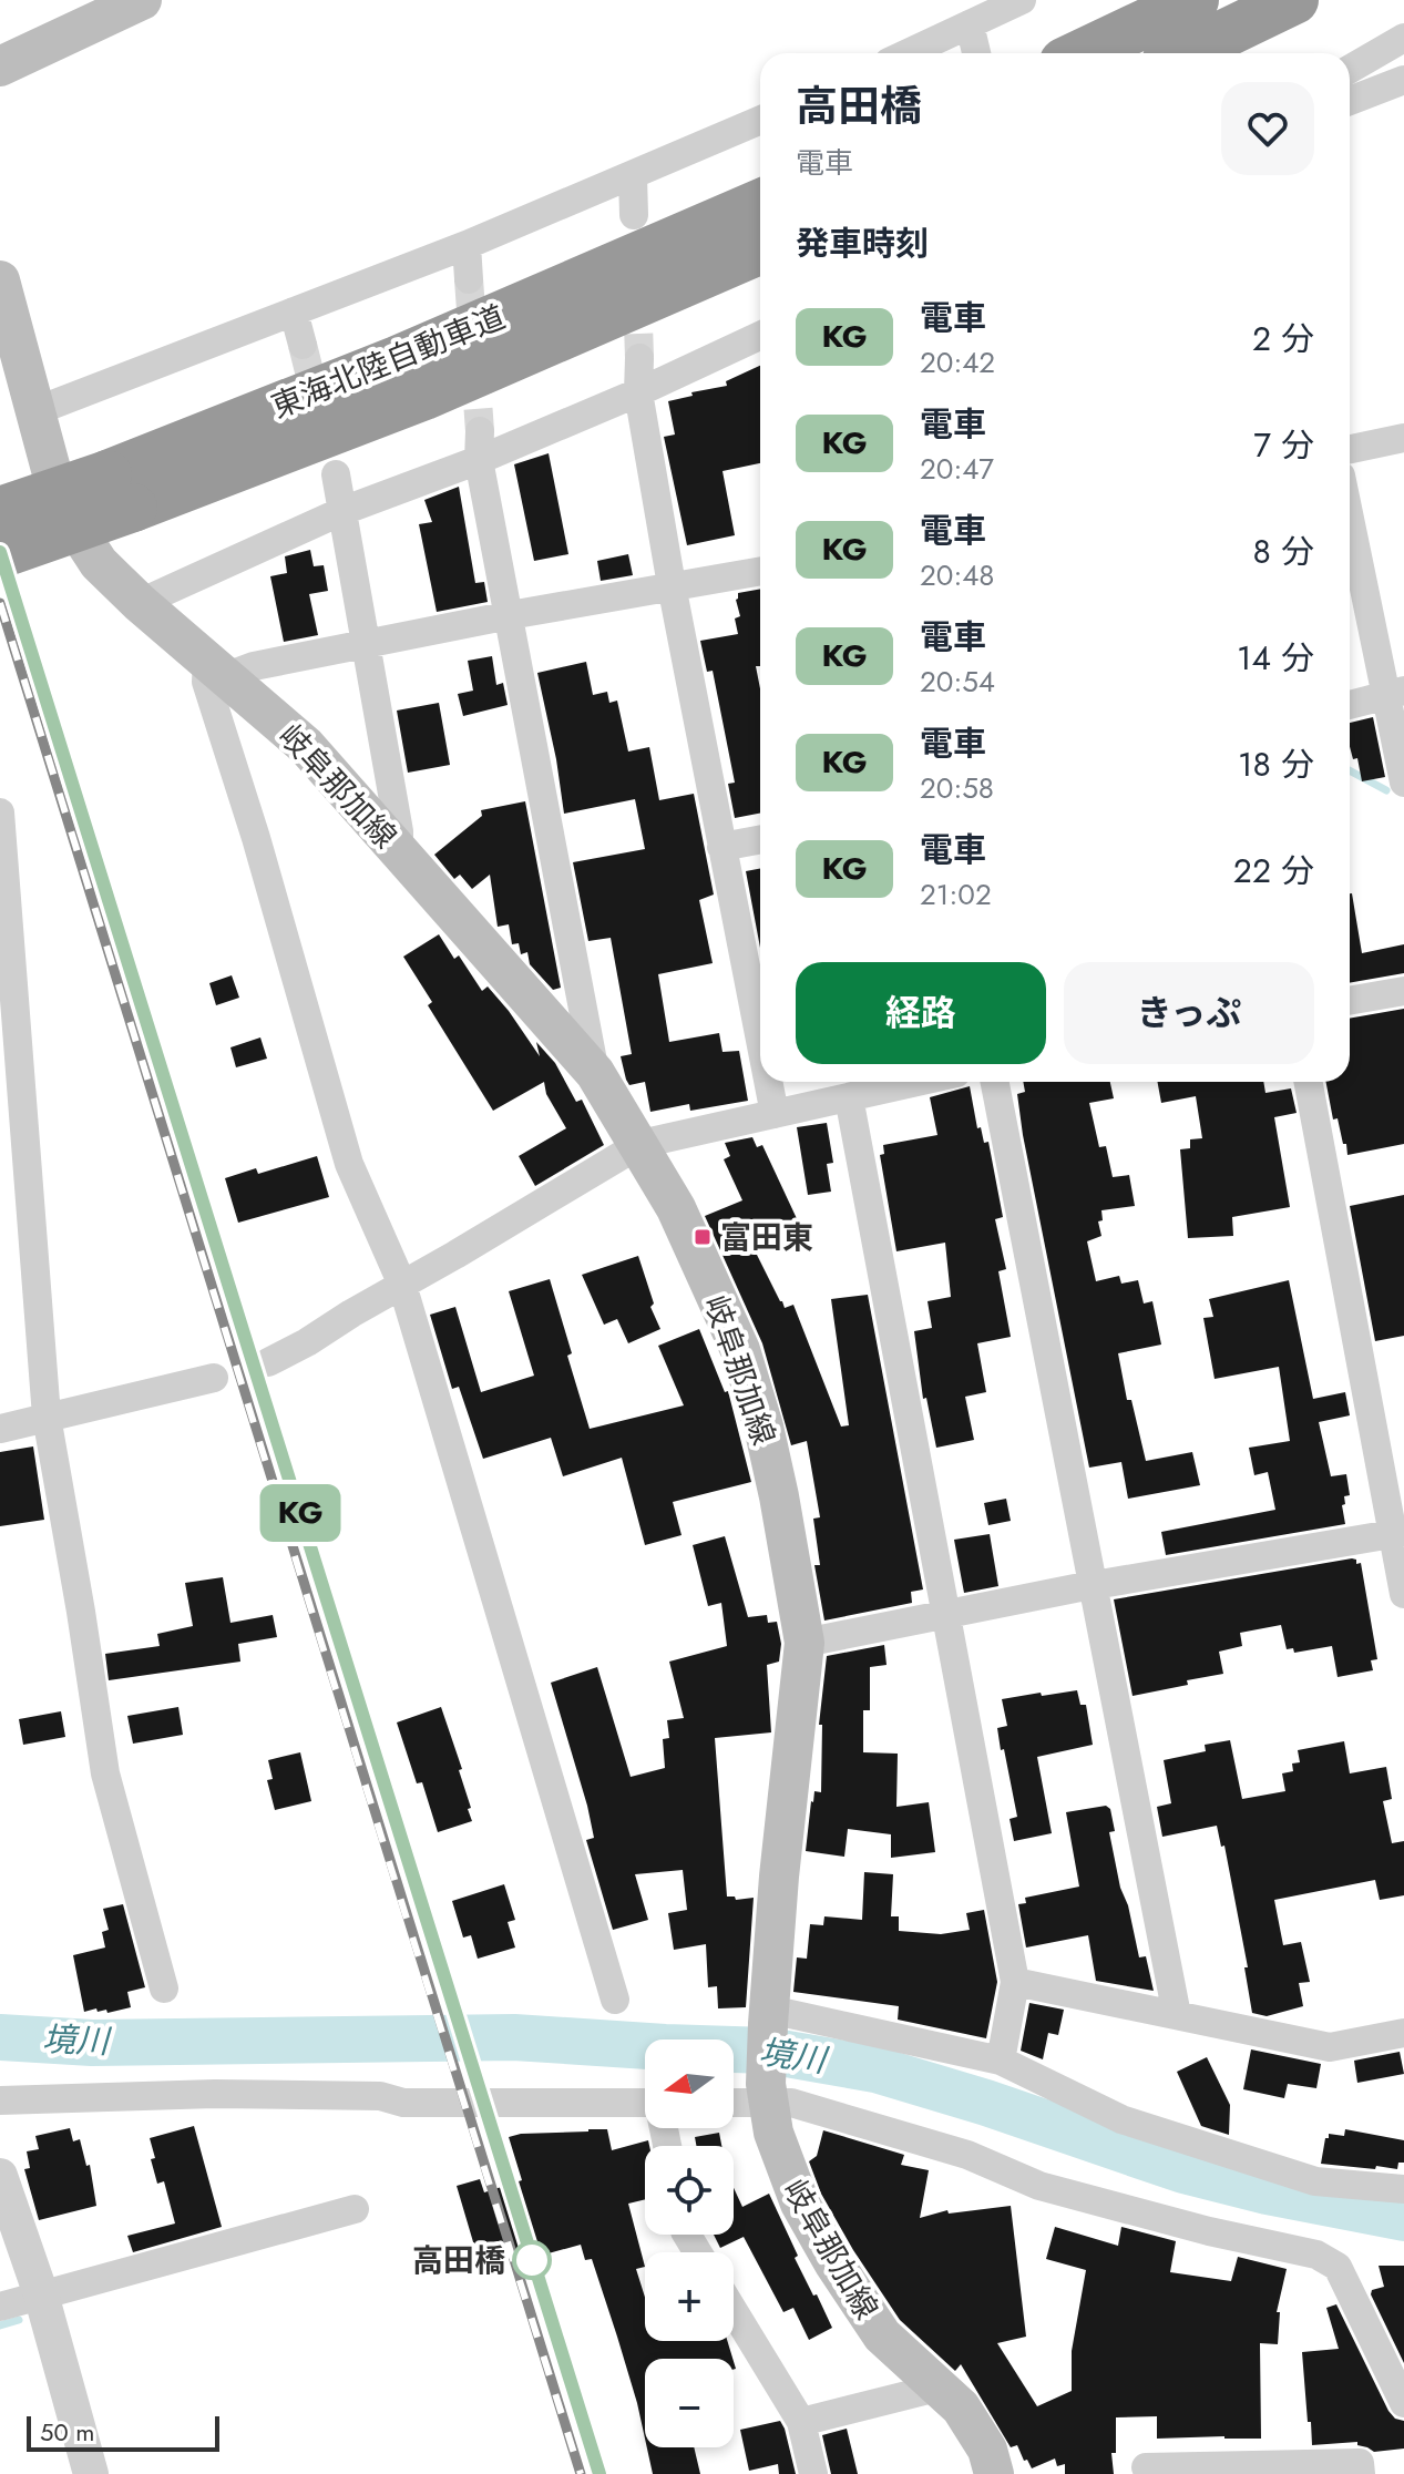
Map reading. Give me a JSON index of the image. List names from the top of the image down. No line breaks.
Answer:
{"streets":{"highway":["東海北陸自動車道"],"main road":["岐阜那加線"]},"water":["境川"],"places":{"transit":["富田東"],"other":["高田橋"]},"scale_bar":"50 m","north":"left","page":{"on_map":"KG","heading":[["高田橋","電車"],"発車時刻"],"list":[{"mark":"KG","name":"電車","note":"20:42","value":"2 分"},{"mark":"KG","name":"電車","note":"20:47","value":"7 分"},{"mark":"KG","name":"電車","note":"20:48","value":"8 分"},{"mark":"KG","name":"電車","note":"20:54","value":"14 分"},{"mark":"KG","name":"電車","note":"20:58","value":"18 分"},{"mark":"KG","name":"電車","note":"21:02","value":"22 分"}],"buttons":["経路","きっぷ"],"map_buttons":["+","−"],"scale":"50 m"}}
